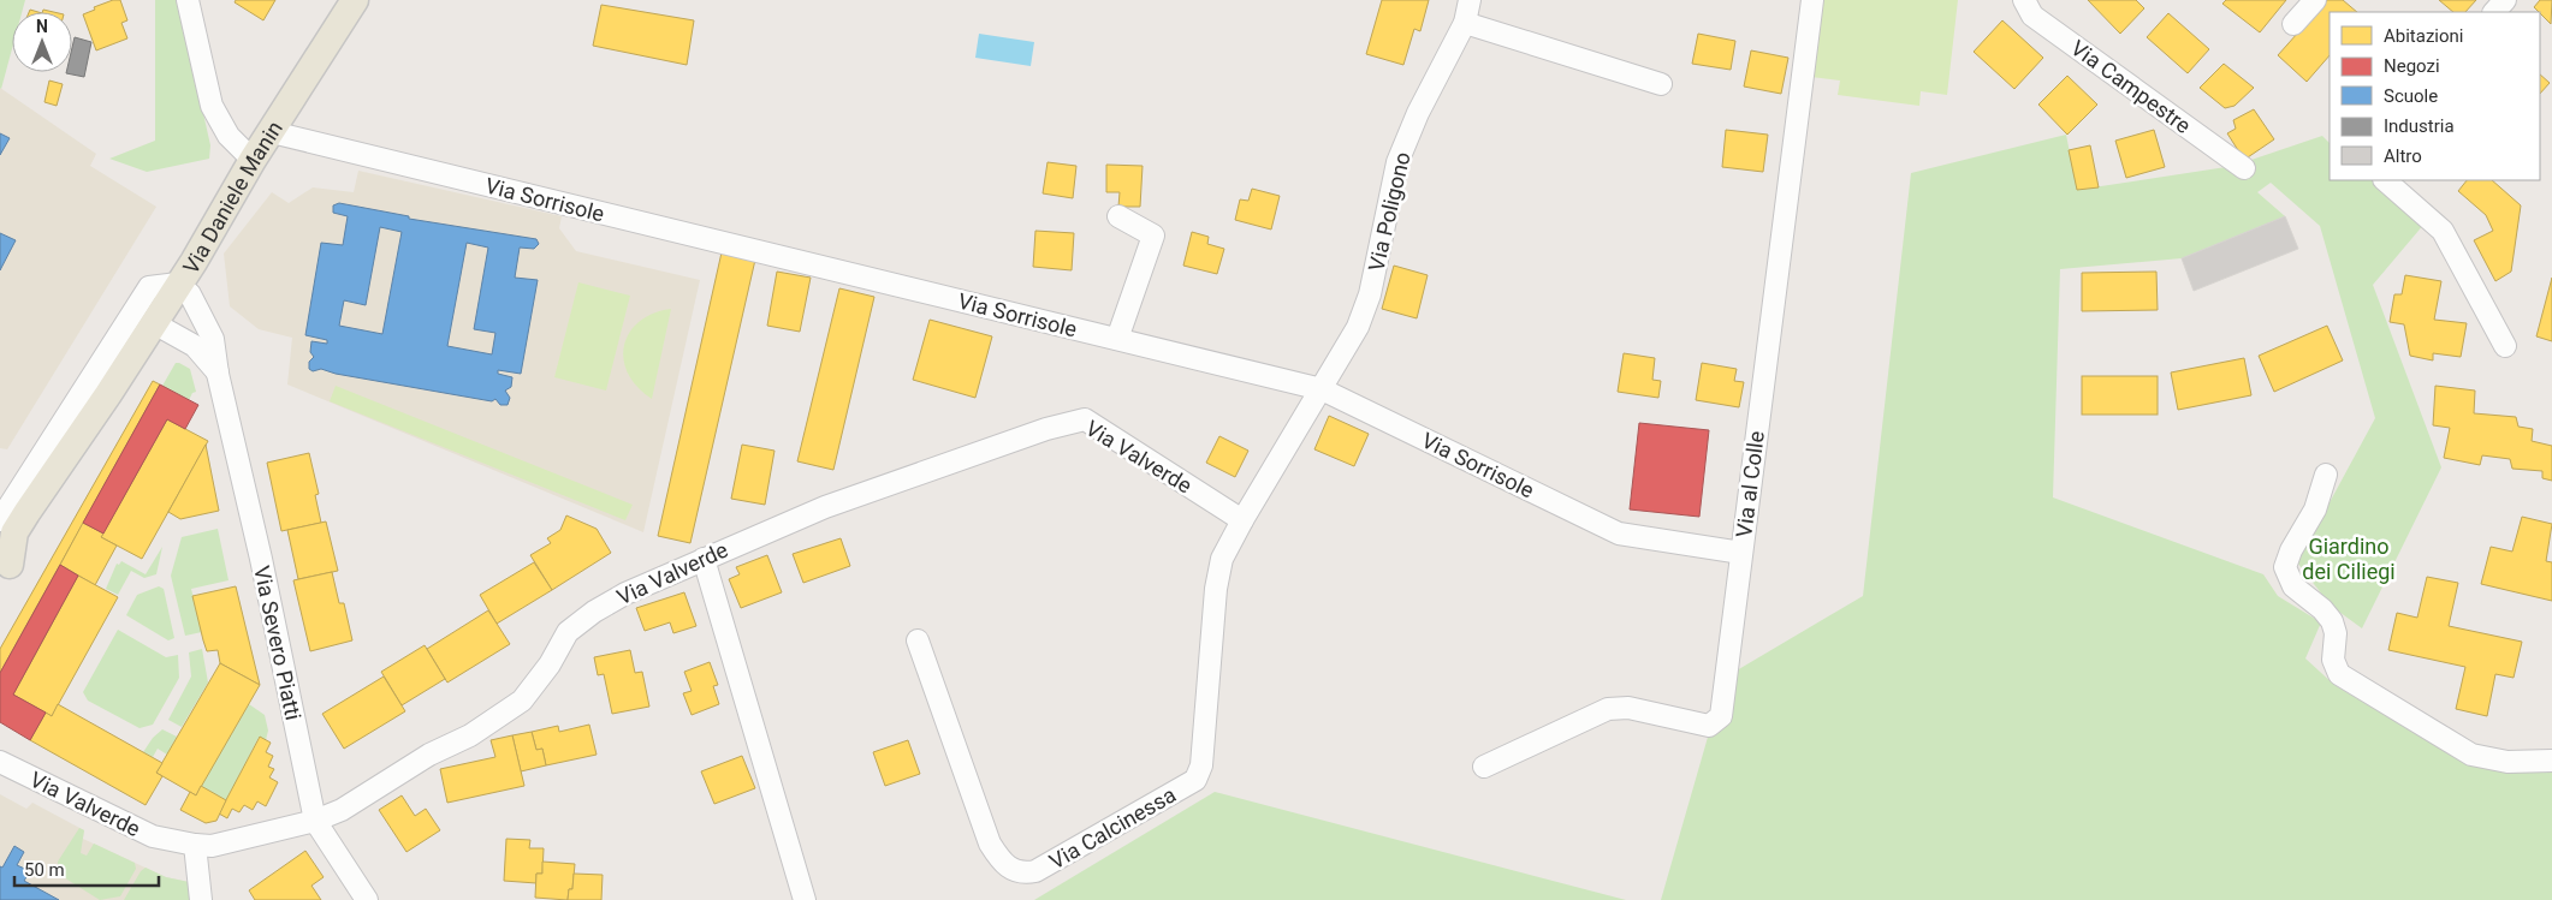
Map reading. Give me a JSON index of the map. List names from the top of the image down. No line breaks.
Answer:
{"streets":{"main road":["Via Daniele Manin"],"street":["Via Campestre","Via Sorrisole","Via Poligono","Via Valverde","Via al Colle","Via Severo Piatti","Via Calcinessa"]},"crossings":[["Via Daniele Manin","Via Sorrisole"],["Via Daniele Manin","Via Severo Piatti"],["Via Sorrisole","Via Poligono"],["Via Sorrisole","Via al Colle"],["Via Valverde","Via Severo Piatti"],["Via Valverde","Via Calcinessa"]],"parks":["Giardino dei Ciliegi"],"legend":["Abitazioni","Negozi","Scuole","Industria","Altro"],"scale_bar":"50 m","north":"top"}
